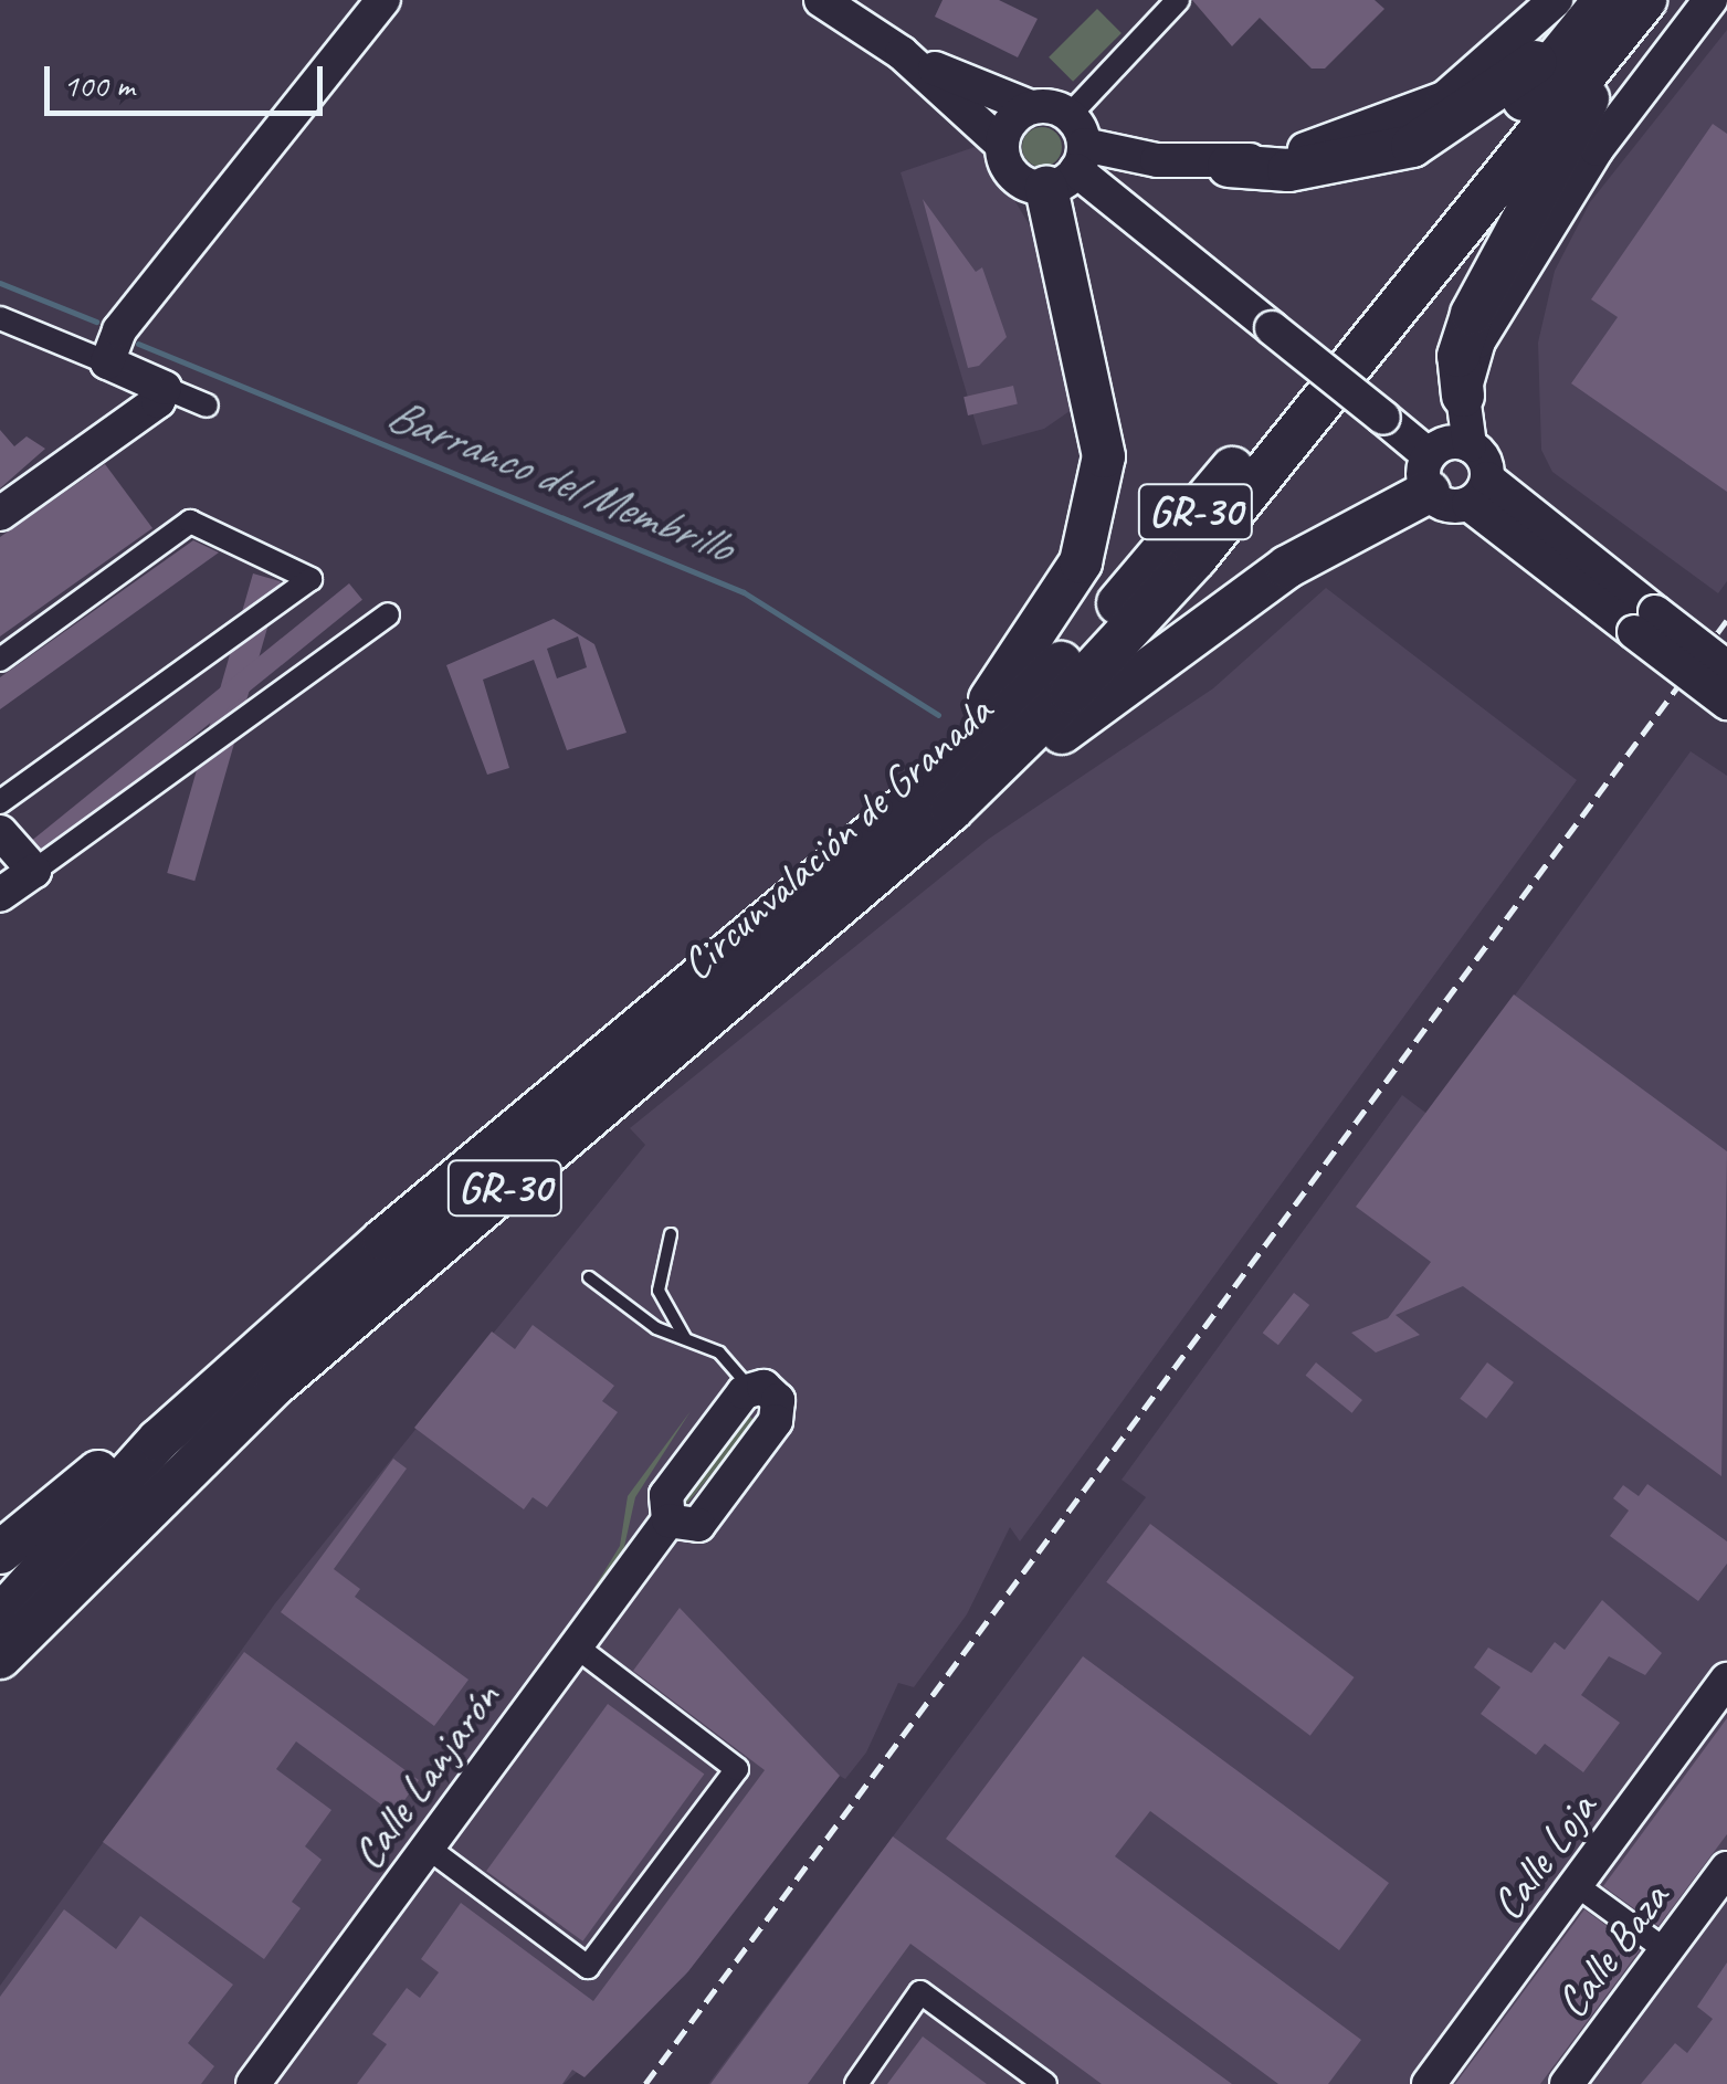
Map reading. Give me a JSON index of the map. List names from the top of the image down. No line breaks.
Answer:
{"streets":{"highway":["GR-30","Circunvalación de Granada"],"street":["Calle Lanjarón","Calle Loja","Calle Baza"]},"water":["Barranco del Membrillo"],"scale_bar":"100 m"}
